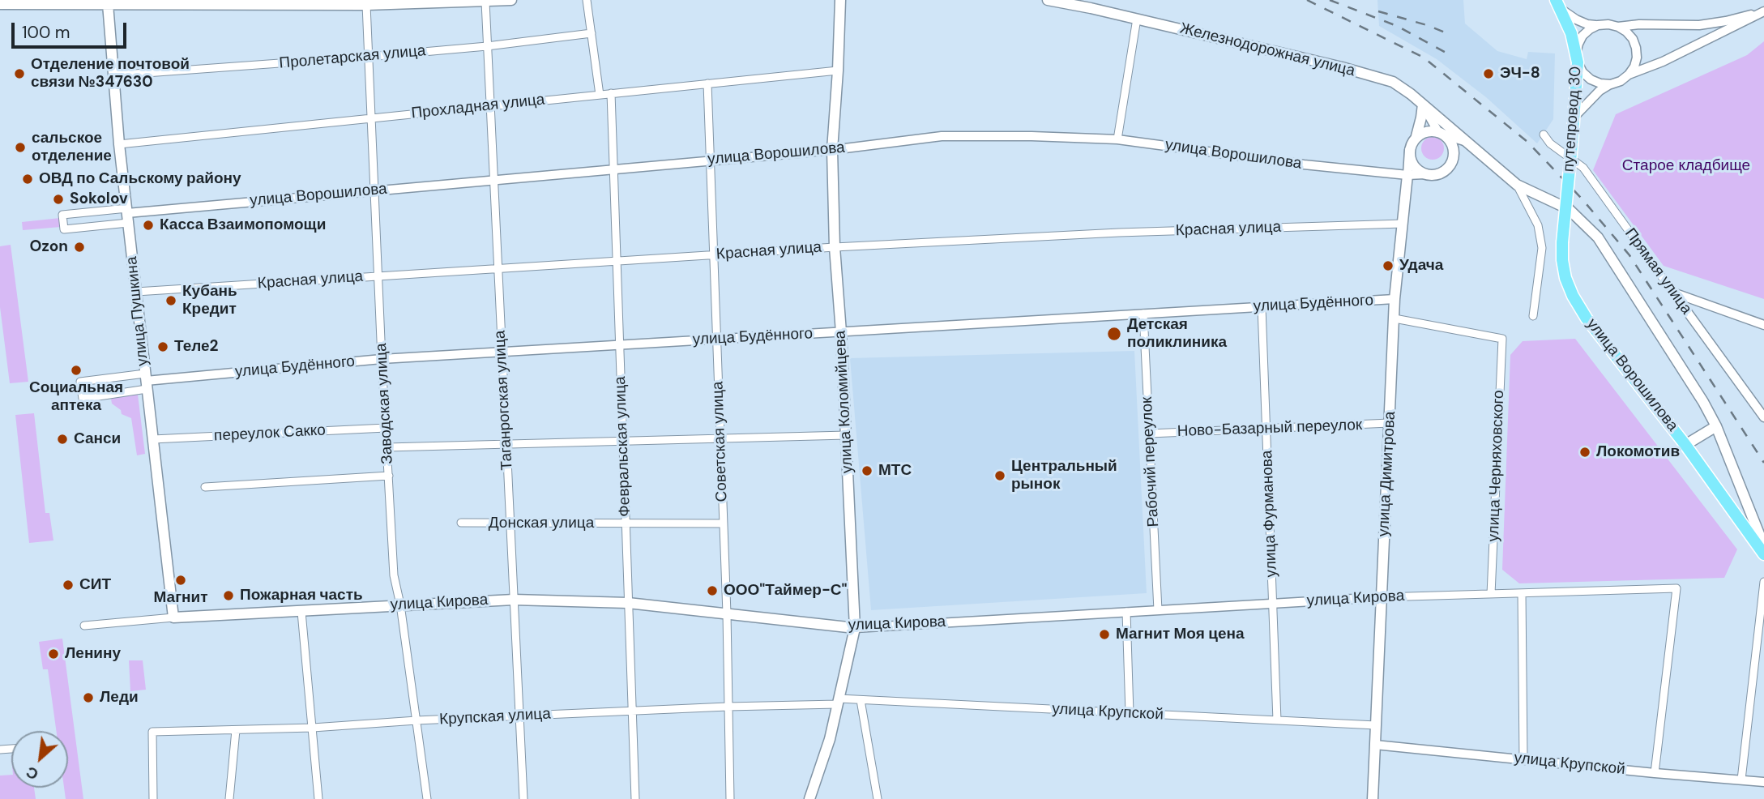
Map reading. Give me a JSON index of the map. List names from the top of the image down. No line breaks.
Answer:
{"streets":{"main road":["Железнодорожная улица","путепровод 30","улица Ворошилова","улица Пушкина","улица Коломийцева","улица Димитрова","улица Кирова"],"street":["Пролетарская улица","Прохладная улица","Красная улица","Прямая улица","улица Будённого","Таганрогская улица","Заводская улица","Ново-Базарный переулок","переулок Сакко","Советская улица","Февральская улица","Рабочий переулок","улица Черняховского","улица Фурманова","Донская улица","улица Крупской","Крупская улица"]},"crossings":[["Пролетарская улица","улица Пушкина"],["Пролетарская улица","Таганрогская улица"],["Пролетарская улица","Заводская улица"],["Прохладная улица","улица Пушкина"],["Прохладная улица","Таганрогская улица"],["Прохладная улица","улица Коломийцева"],["Прохладная улица","Заводская улица"],["Прохладная улица","Советская улица"],["Прохладная улица","Февральская улица"],["путепровод 30","улица Ворошилова"],["улица Ворошилова","улица Пушкина"],["улица Ворошилова","Таганрогская улица"],["улица Ворошилова","улица Коломийцева"],["улица Ворошилова","Заводская улица"],["улица Ворошилова","Советская улица"],["улица Ворошилова","Февральская улица"],["улица Ворошилова","улица Димитрова"],["Красная улица","улица Пушкина"],["Красная улица","Таганрогская улица"],["Красная улица","улица Коломийцева"],["Красная улица","Заводская улица"],["Красная улица","Советская улица"],["Красная улица","Февральская улица"],["Красная улица","улица Димитрова"],["улица Будённого","улица Пушкина"],["улица Будённого","Таганрогская улица"],["улица Будённого","улица Коломийцева"],["улица Будённого","Заводская улица"],["улица Будённого","Советская улица"],["улица Будённого","Февральская улица"],["улица Будённого","Рабочий переулок"],["улица Будённого","улица Черняховского"],["улица Будённого","улица Димитрова"],["улица Будённого","улица Фурманова"],["улица Пушкина","переулок Сакко"],["улица Пушкина","улица Кирова"],["Таганрогская улица","Донская улица"],["Таганрогская улица","улица Кирова"],["Таганрогская улица","Крупская улица"],["улица Коломийцева","улица Кирова"],["улица Коломийцева","улица Крупской"],["улица Коломийцева","Крупская улица"],["Заводская улица","переулок Сакко"],["Заводская улица","улица Кирова"],["Заводская улица","Крупская улица"],["Ново-Базарный переулок","Рабочий переулок"],["Ново-Базарный переулок","улица Димитрова"],["Ново-Базарный переулок","улица Фурманова"],["Советская улица","Донская улица"],["Советская улица","улица Кирова"],["Советская улица","Крупская улица"],["Февральская улица","Донская улица"],["Февральская улица","улица Кирова"],["Февральская улица","Крупская улица"],["Рабочий переулок","улица Кирова"],["улица Черняховского","улица Кирова"],["улица Димитрова","улица Кирова"],["улица Димитрова","улица Крупской"],["улица Фурманова","улица Кирова"],["улица Фурманова","улица Крупской"],["улица Кирова","улица Крупской"],["улица Крупской","Крупская улица"]],"parks":["Старое кладбище"],"places":["Отделение почтовой связи №347630","ЭЧ-8","сальское отделение","ОВД по Сальскому району","Sokolov","Касса Взаимопомощи","Ozon","Удача","Кубань Кредит","Детская поликлиника","Теле2","Социальная аптека","Санси","Локомотив","МТС","Центральный рынок","Магнит","СИТ","ООО\"Таймер-С\"","Пожарная часть","Магнит Моя цена","Ленину","Леди"],"scale_bar":"100 m","north":"bottom left"}
